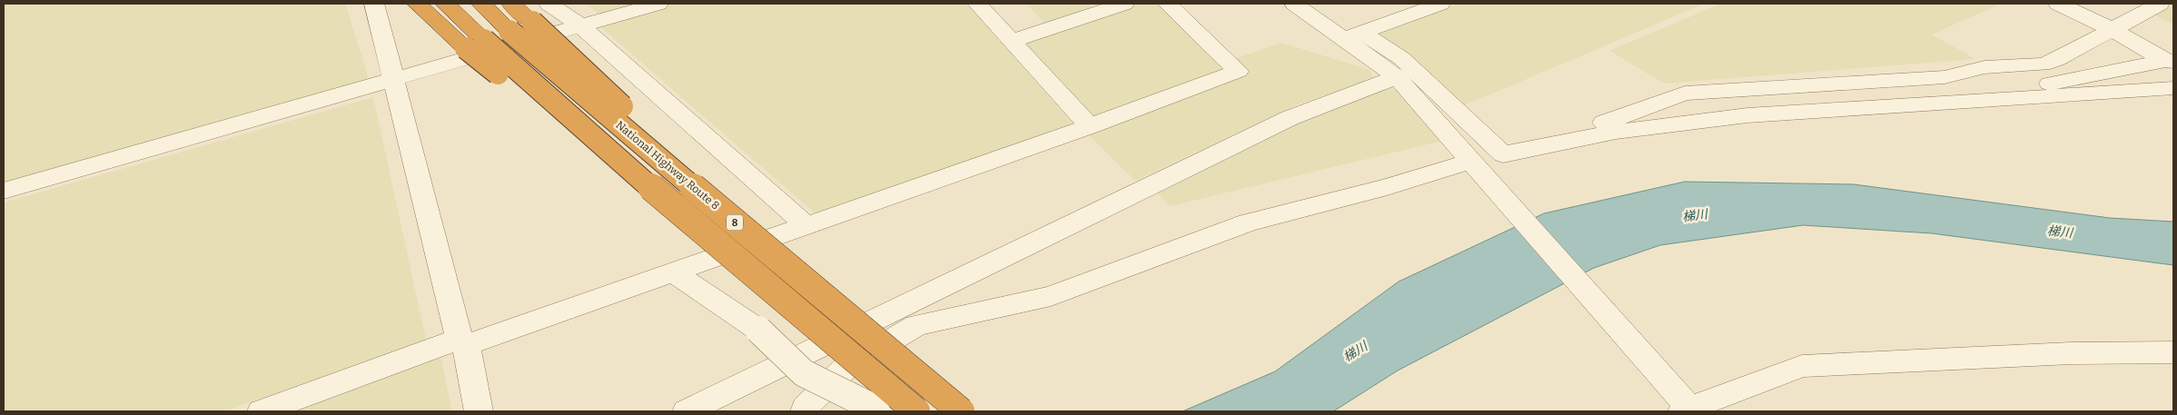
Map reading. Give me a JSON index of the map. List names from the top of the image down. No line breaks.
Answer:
{"streets":{"highway":["National Highway Route 8","8"]},"water":["梯川"]}
